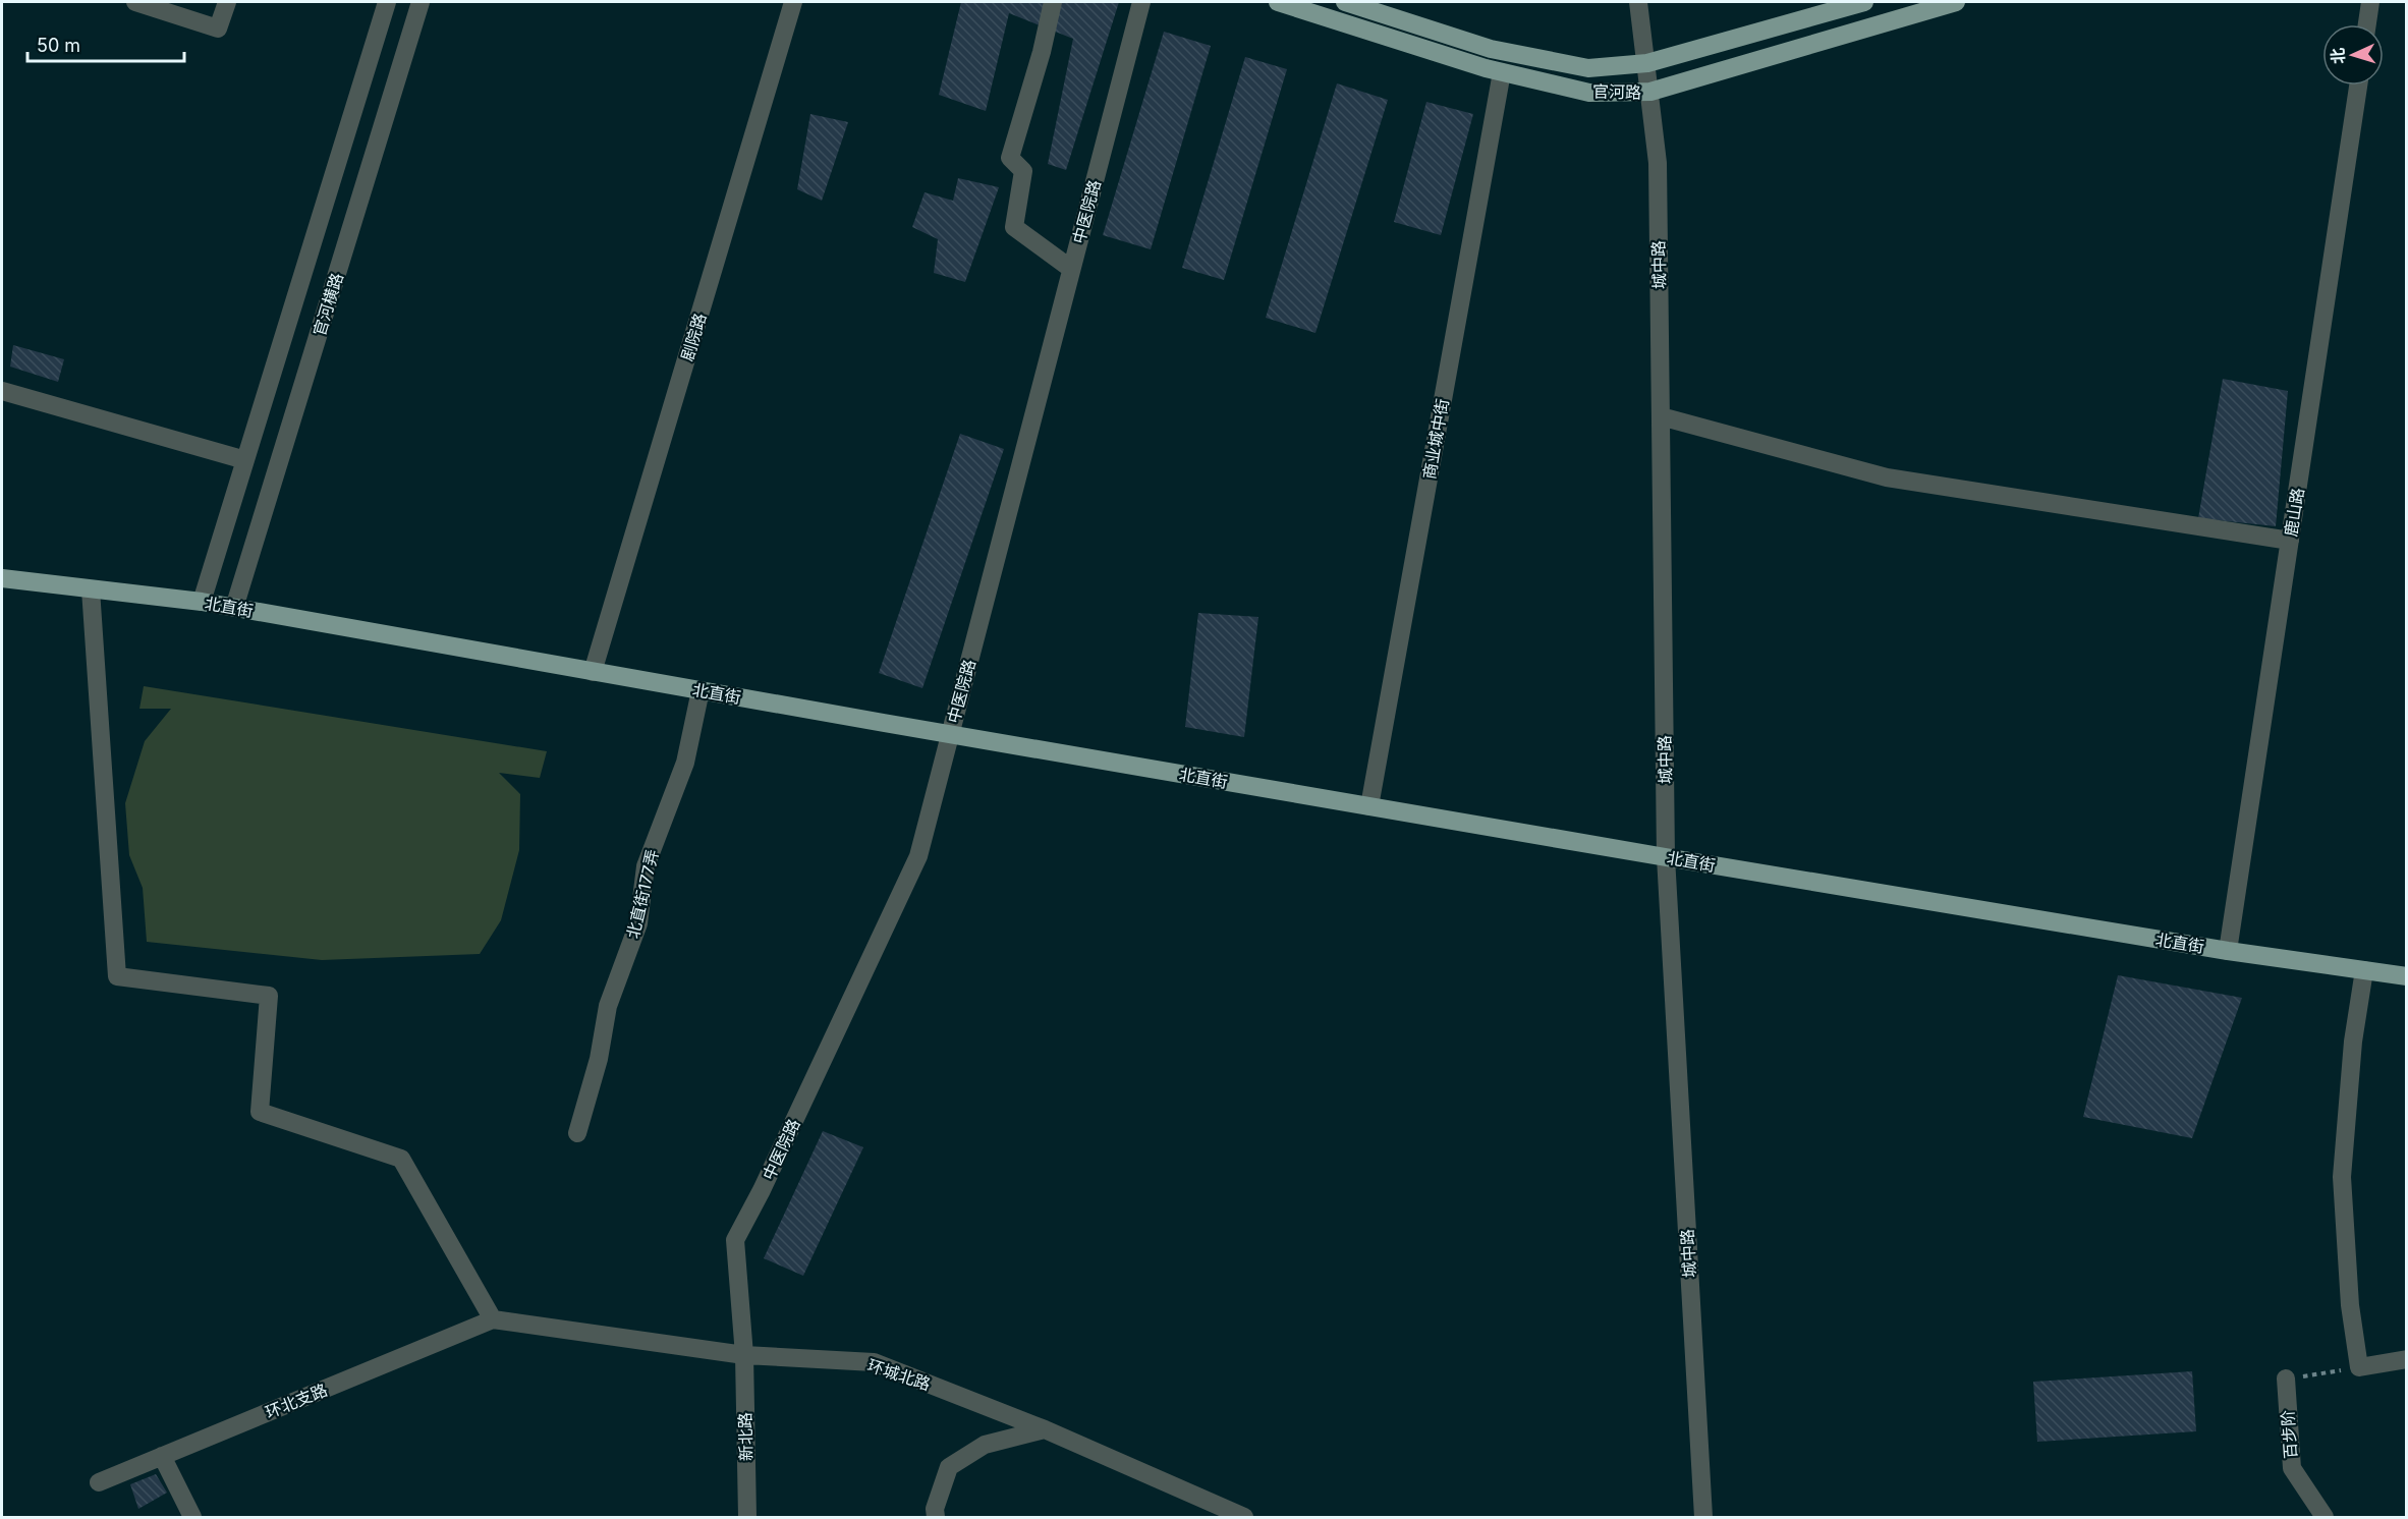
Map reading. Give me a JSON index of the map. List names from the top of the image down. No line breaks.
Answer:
{"streets":{"main road":["官河路","北直街"],"street":["中医院路","城中路","官河横路","剧院路","商业城中街","鹿山路","北直街177弄","环城北路","环北支路","百步阶","新北路"]},"crossings":[["官河路","城中路"],["官河路","商业城中街"],["中医院路","北直街"],["中医院路","环城北路"],["中医院路","新北路"],["城中路","北直街"],["官河横路","北直街"],["剧院路","北直街"],["商业城中街","北直街"],["鹿山路","北直街"],["北直街","北直街177弄"],["环城北路","环北支路"],["环城北路","新北路"]],"scale_bar":"50 m","north":"left"}
